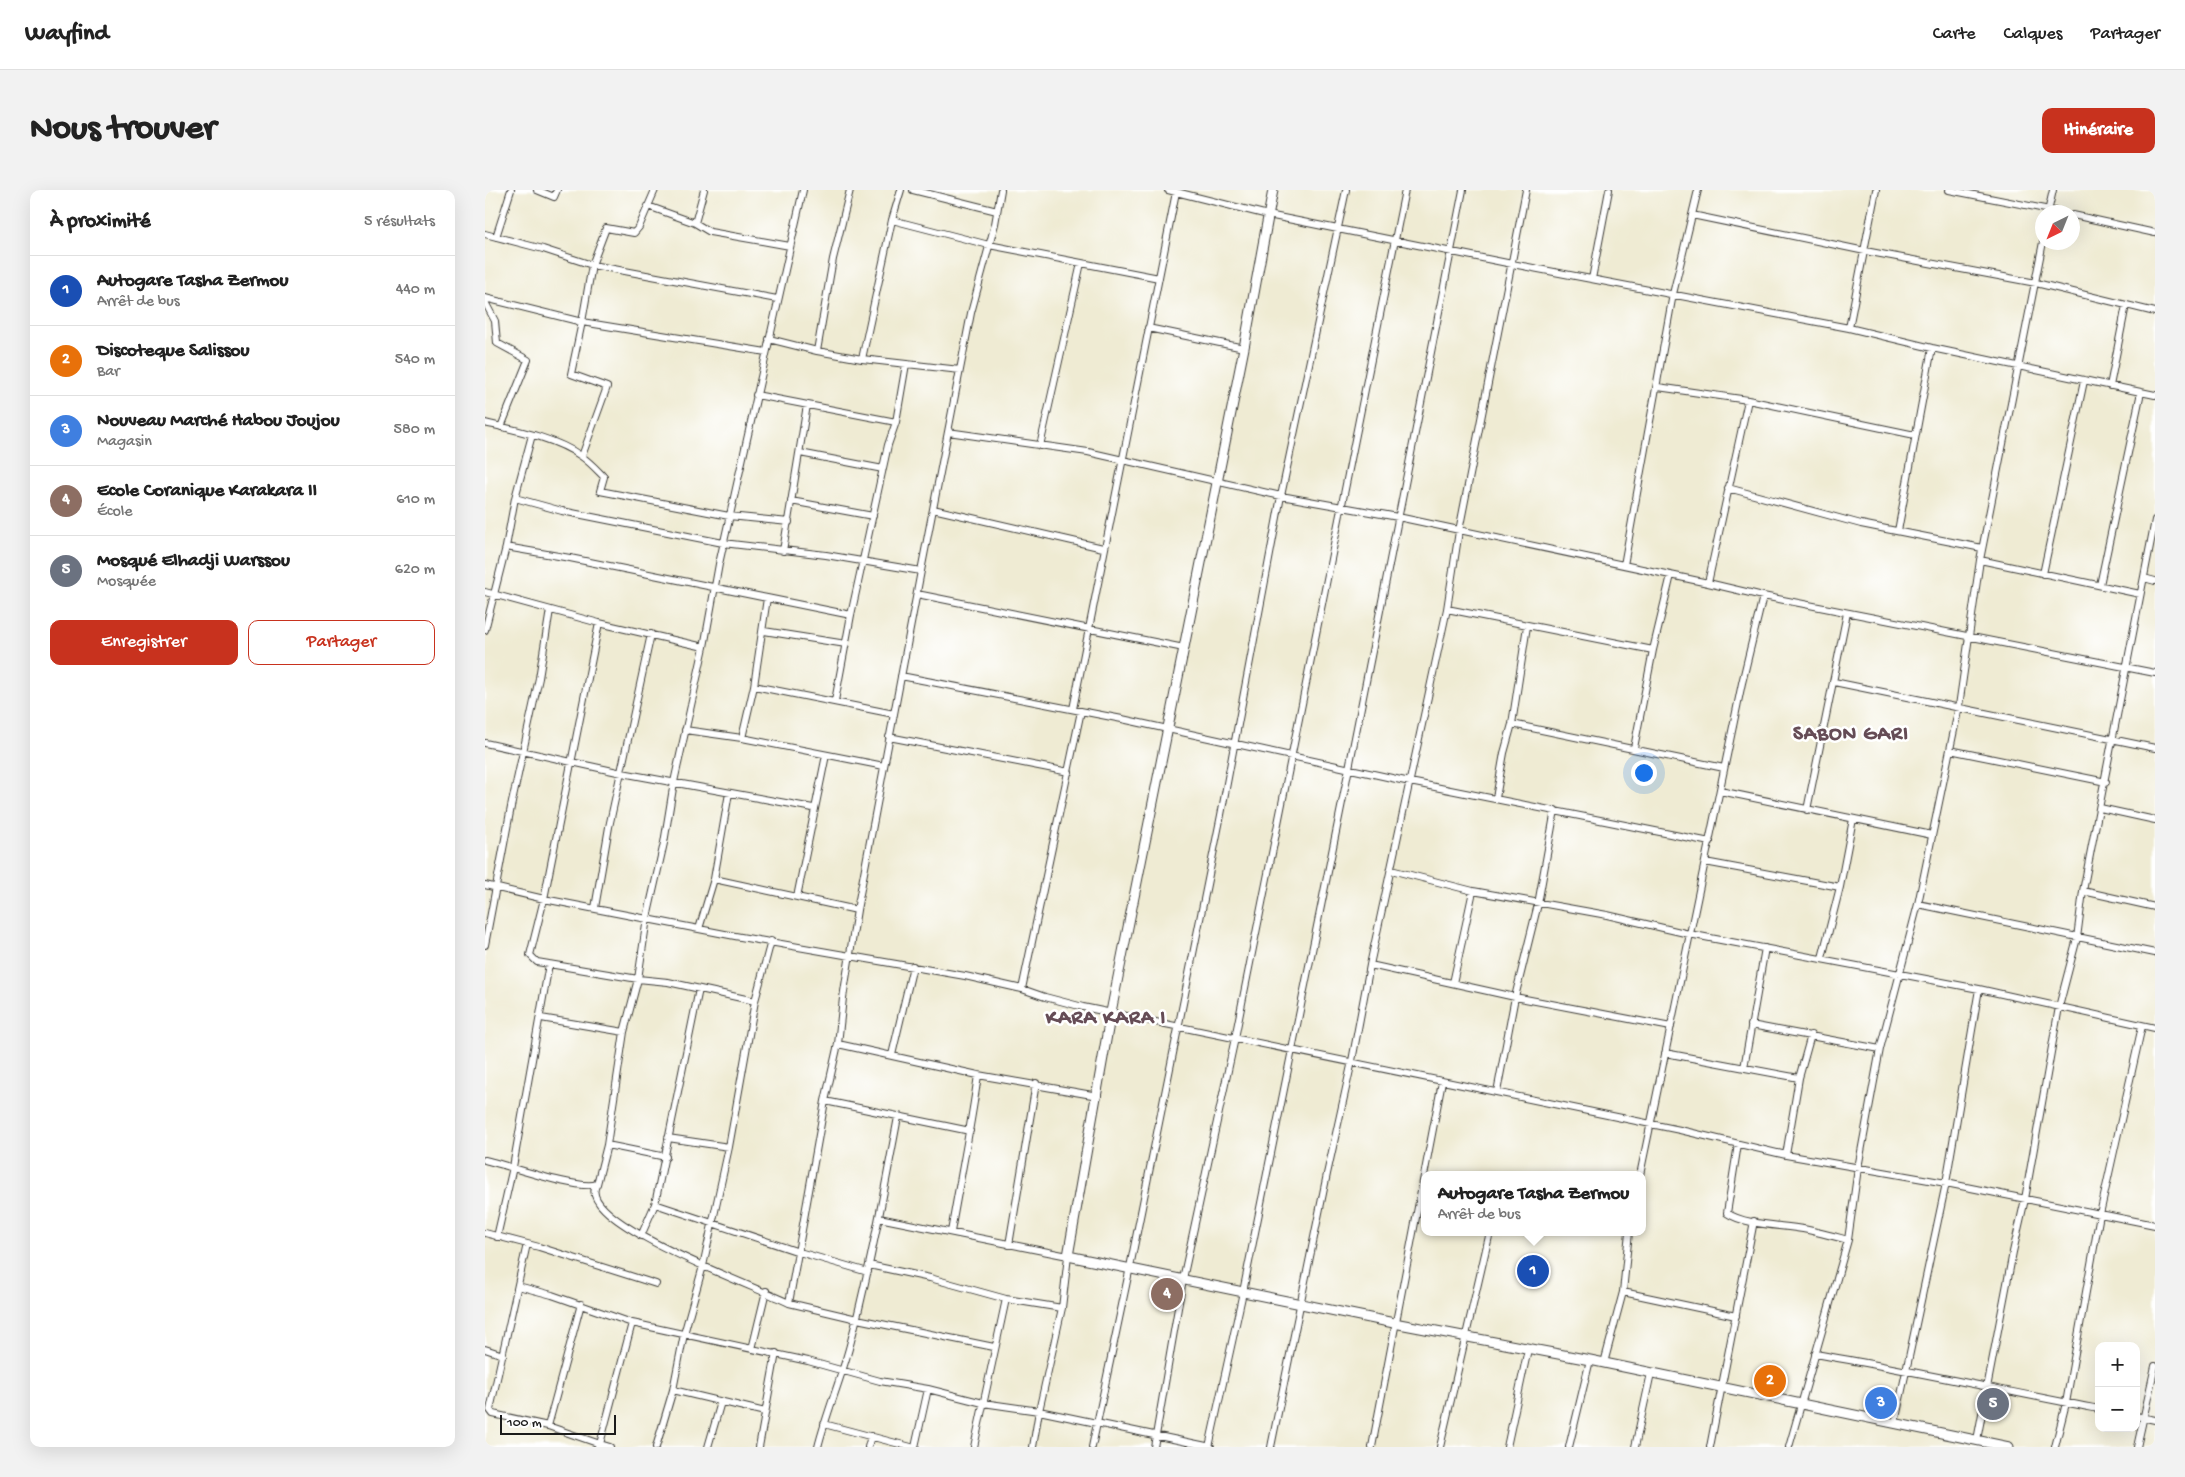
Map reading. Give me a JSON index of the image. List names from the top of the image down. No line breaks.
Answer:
{"districts":["SABON GARI","KARA KARA I"],"scale_bar":"100 m","north":"bottom left","page":{"header":"Wayfind","nav":["Carte","Calques","Partager"],"buttons":["Itinéraire",["Enregistrer","Partager"]],"title":"Nous trouver","heading":["À proximité","5 résultats"],"list":[{"mark":"1","name":"Autogare Tasha Zermou","note":"Arrêt de bus","value":"440 m"},{"mark":"2","name":"Discoteque Salissou","note":"Bar","value":"540 m"},{"mark":"3","name":"Nouveau Marché Habou Joujou","note":"Magasin","value":"580 m"},{"mark":"4","name":"Ecole Coranique Karakara II","note":"École","value":"610 m"},{"mark":"5","name":"Mosqué Elhadji Warssou","note":"Mosquée","value":"620 m"}],"popup":["Autogare Tasha Zermou","Arrêt de bus"],"pins":["1","4","2","3","5"],"map_buttons":["+","−"],"scale":"100 m"}}
